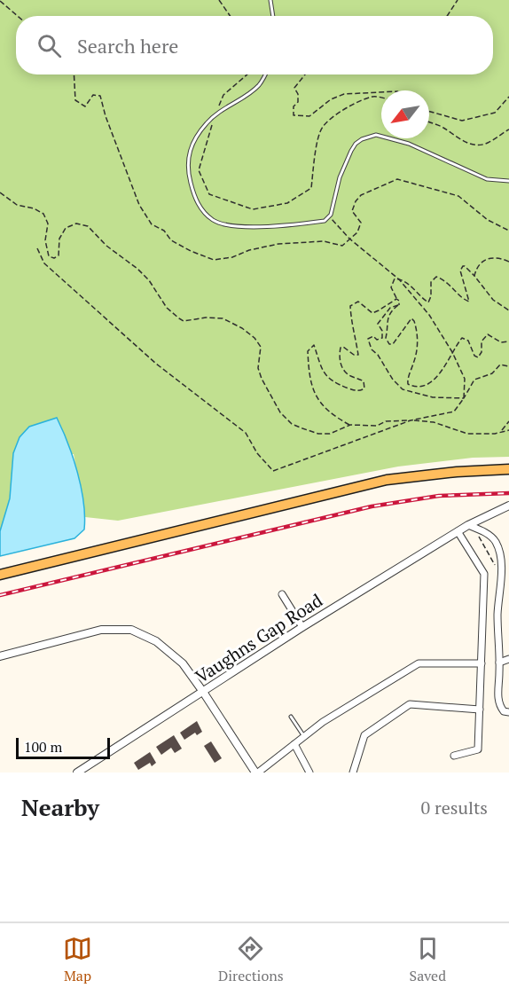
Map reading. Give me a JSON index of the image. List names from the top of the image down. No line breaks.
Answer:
{"streets":{"street":["Vaughns Gap Road"]},"scale_bar":"100 m","north":"bottom left","page":{"search":"Search here","scale":"100 m","heading":["Nearby","0 results"],"nav":["Map","Directions","Saved"]}}
